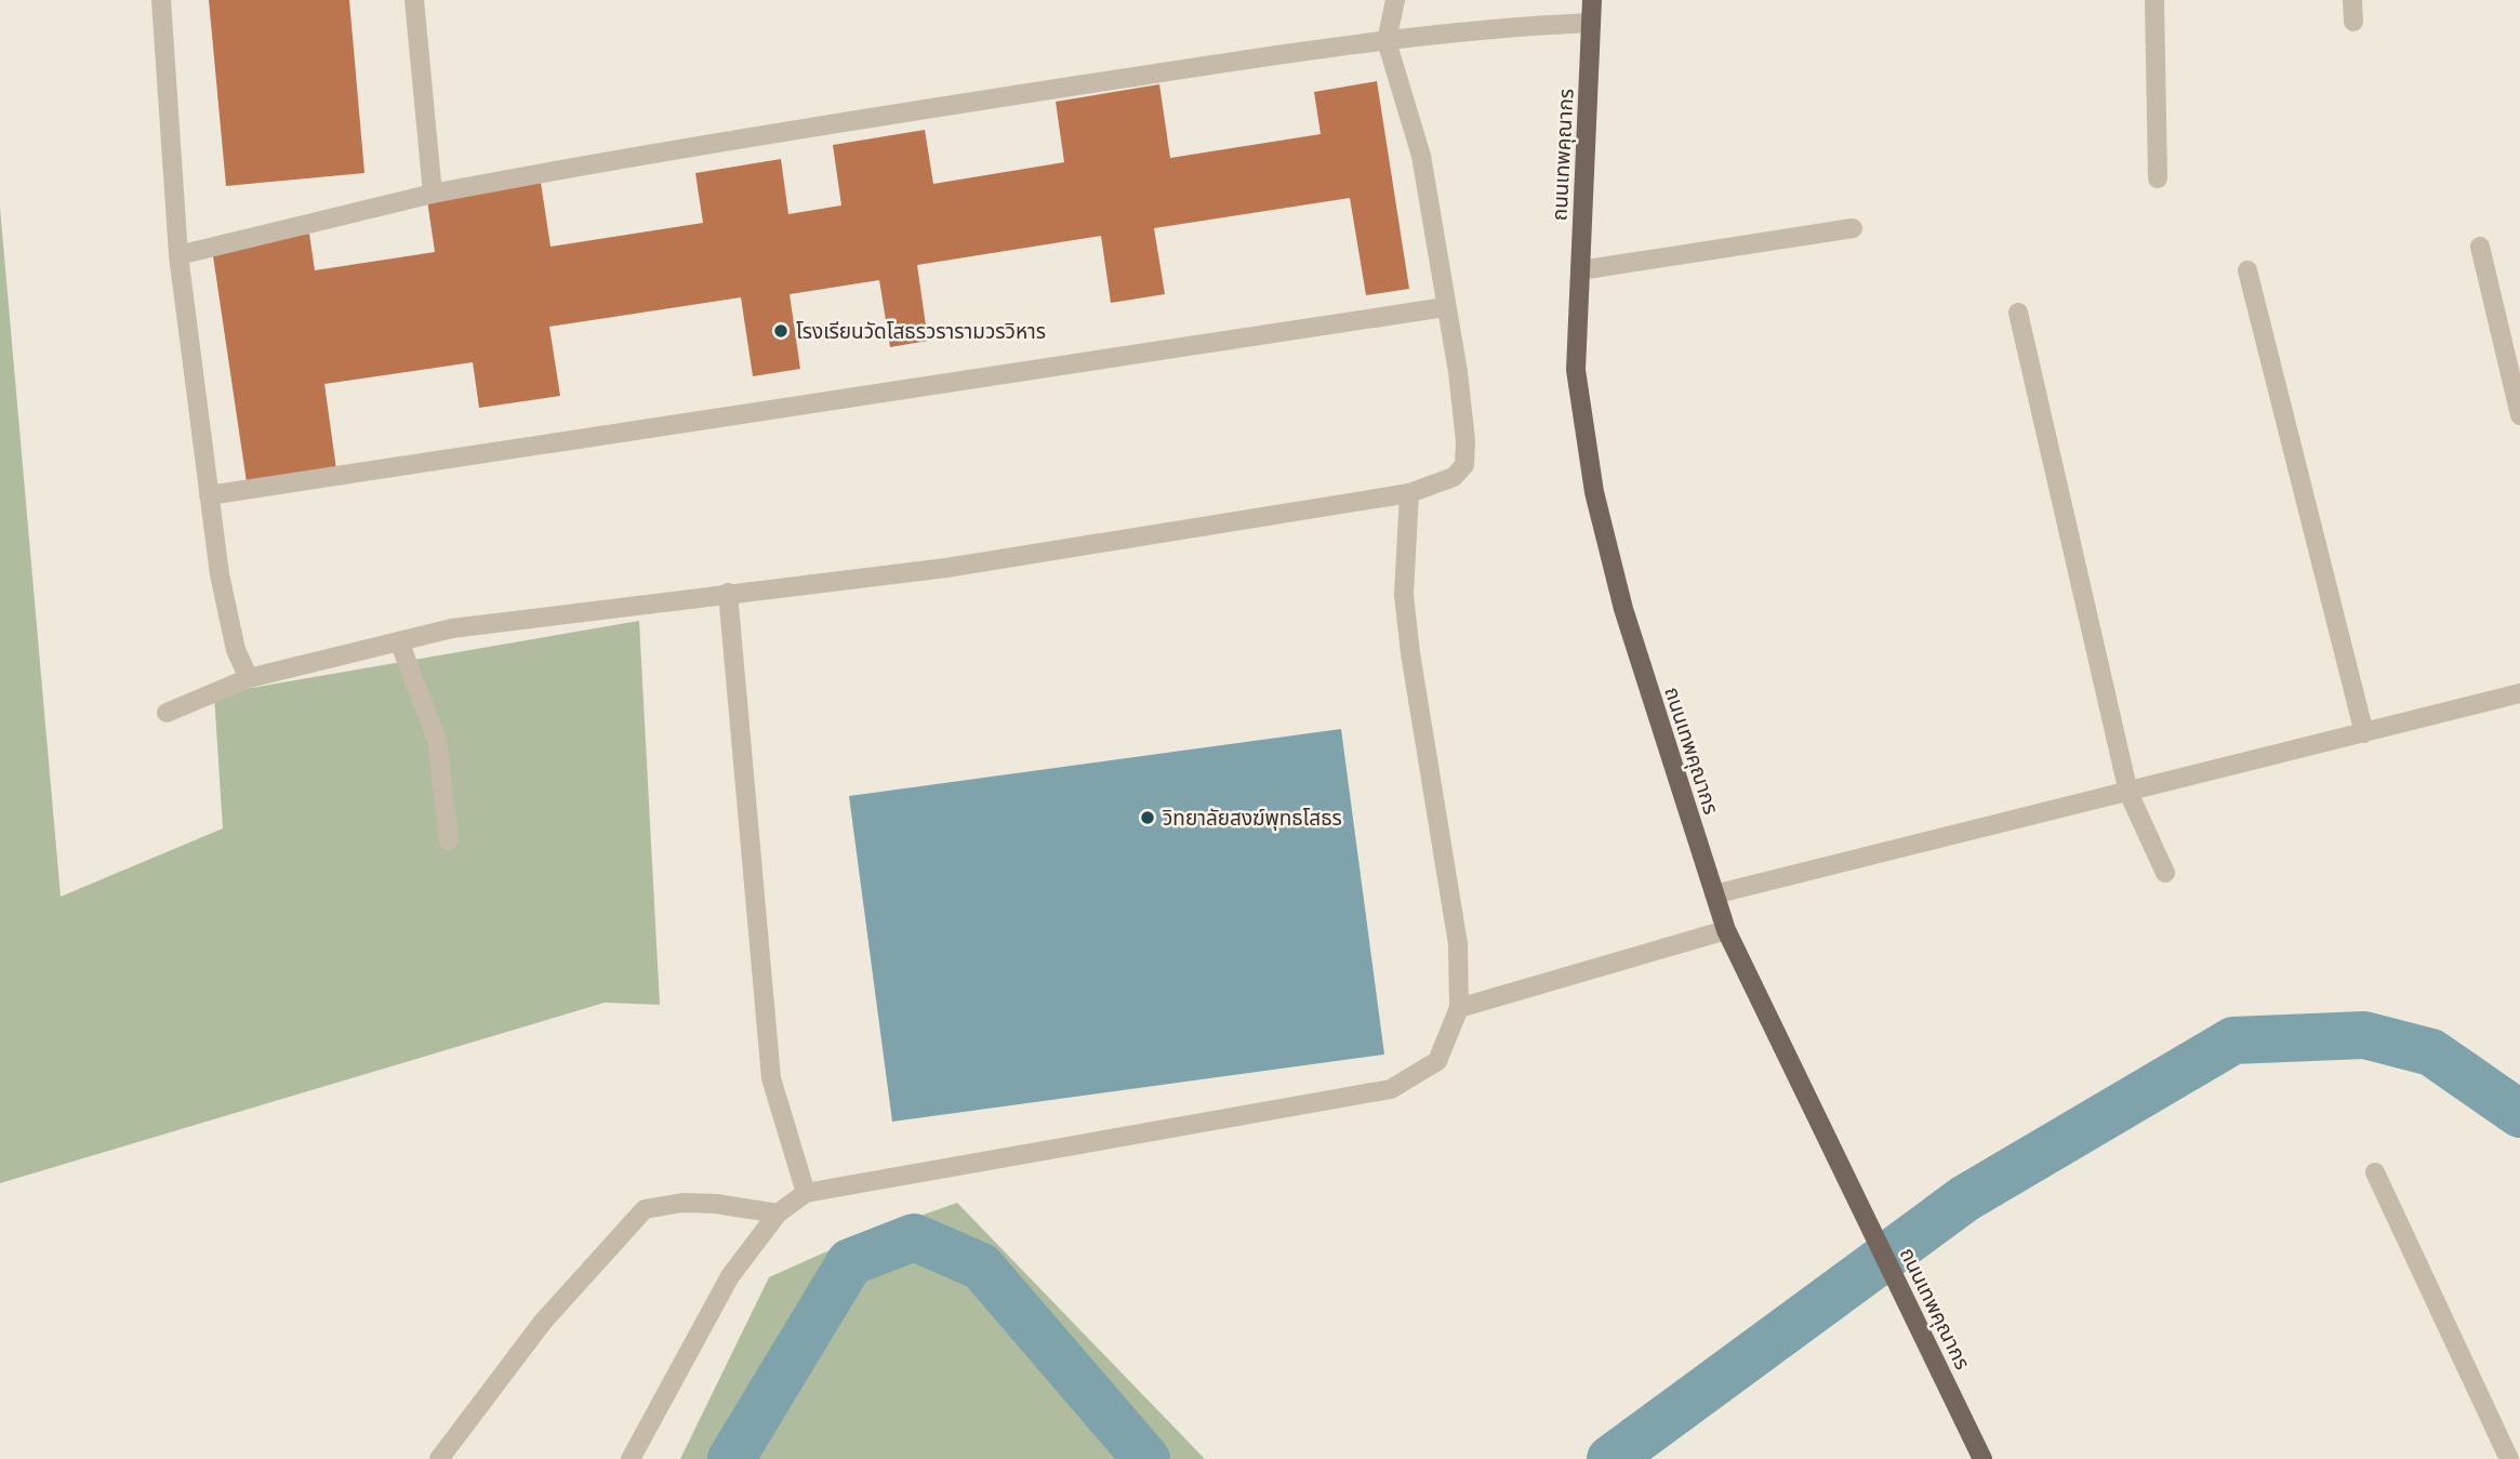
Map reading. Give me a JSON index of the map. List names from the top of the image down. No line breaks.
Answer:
{"streets":{"main road":["ถนนเทพคุณากร"]},"places":["โรงเรียนวัดโสธรวรารามวรวิหาร","วิทยาลัยสงฆ์พุทธโสธร"]}
